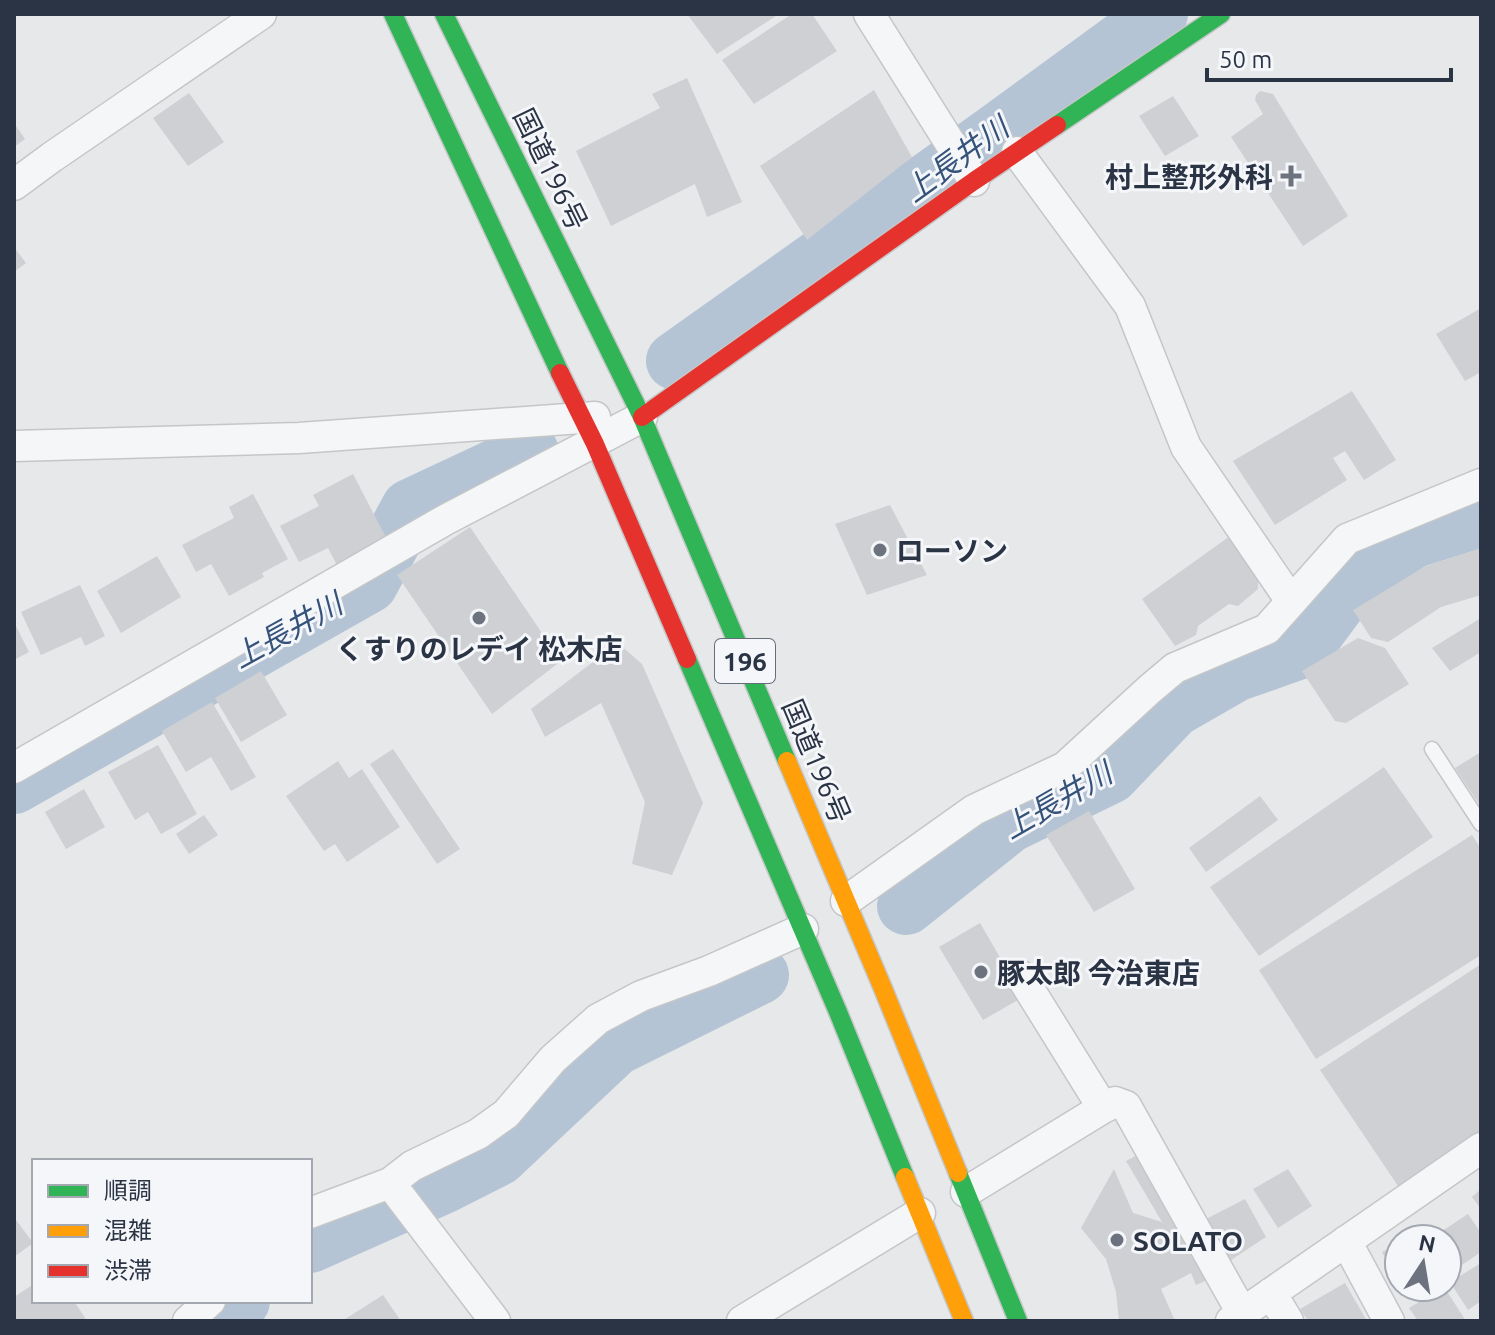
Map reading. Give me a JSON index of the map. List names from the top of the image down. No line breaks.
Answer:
{"streets":{"main road":["国道196号","196"]},"water":["上長井川"],"places":{"health":["村上整形外科"],"other":["ローソン","くすりのレデイ 松木店","豚太郎 今治東店","SOLATO"]},"legend":["順調","混雑","渋滞"],"scale_bar":"50 m","north":"top"}
